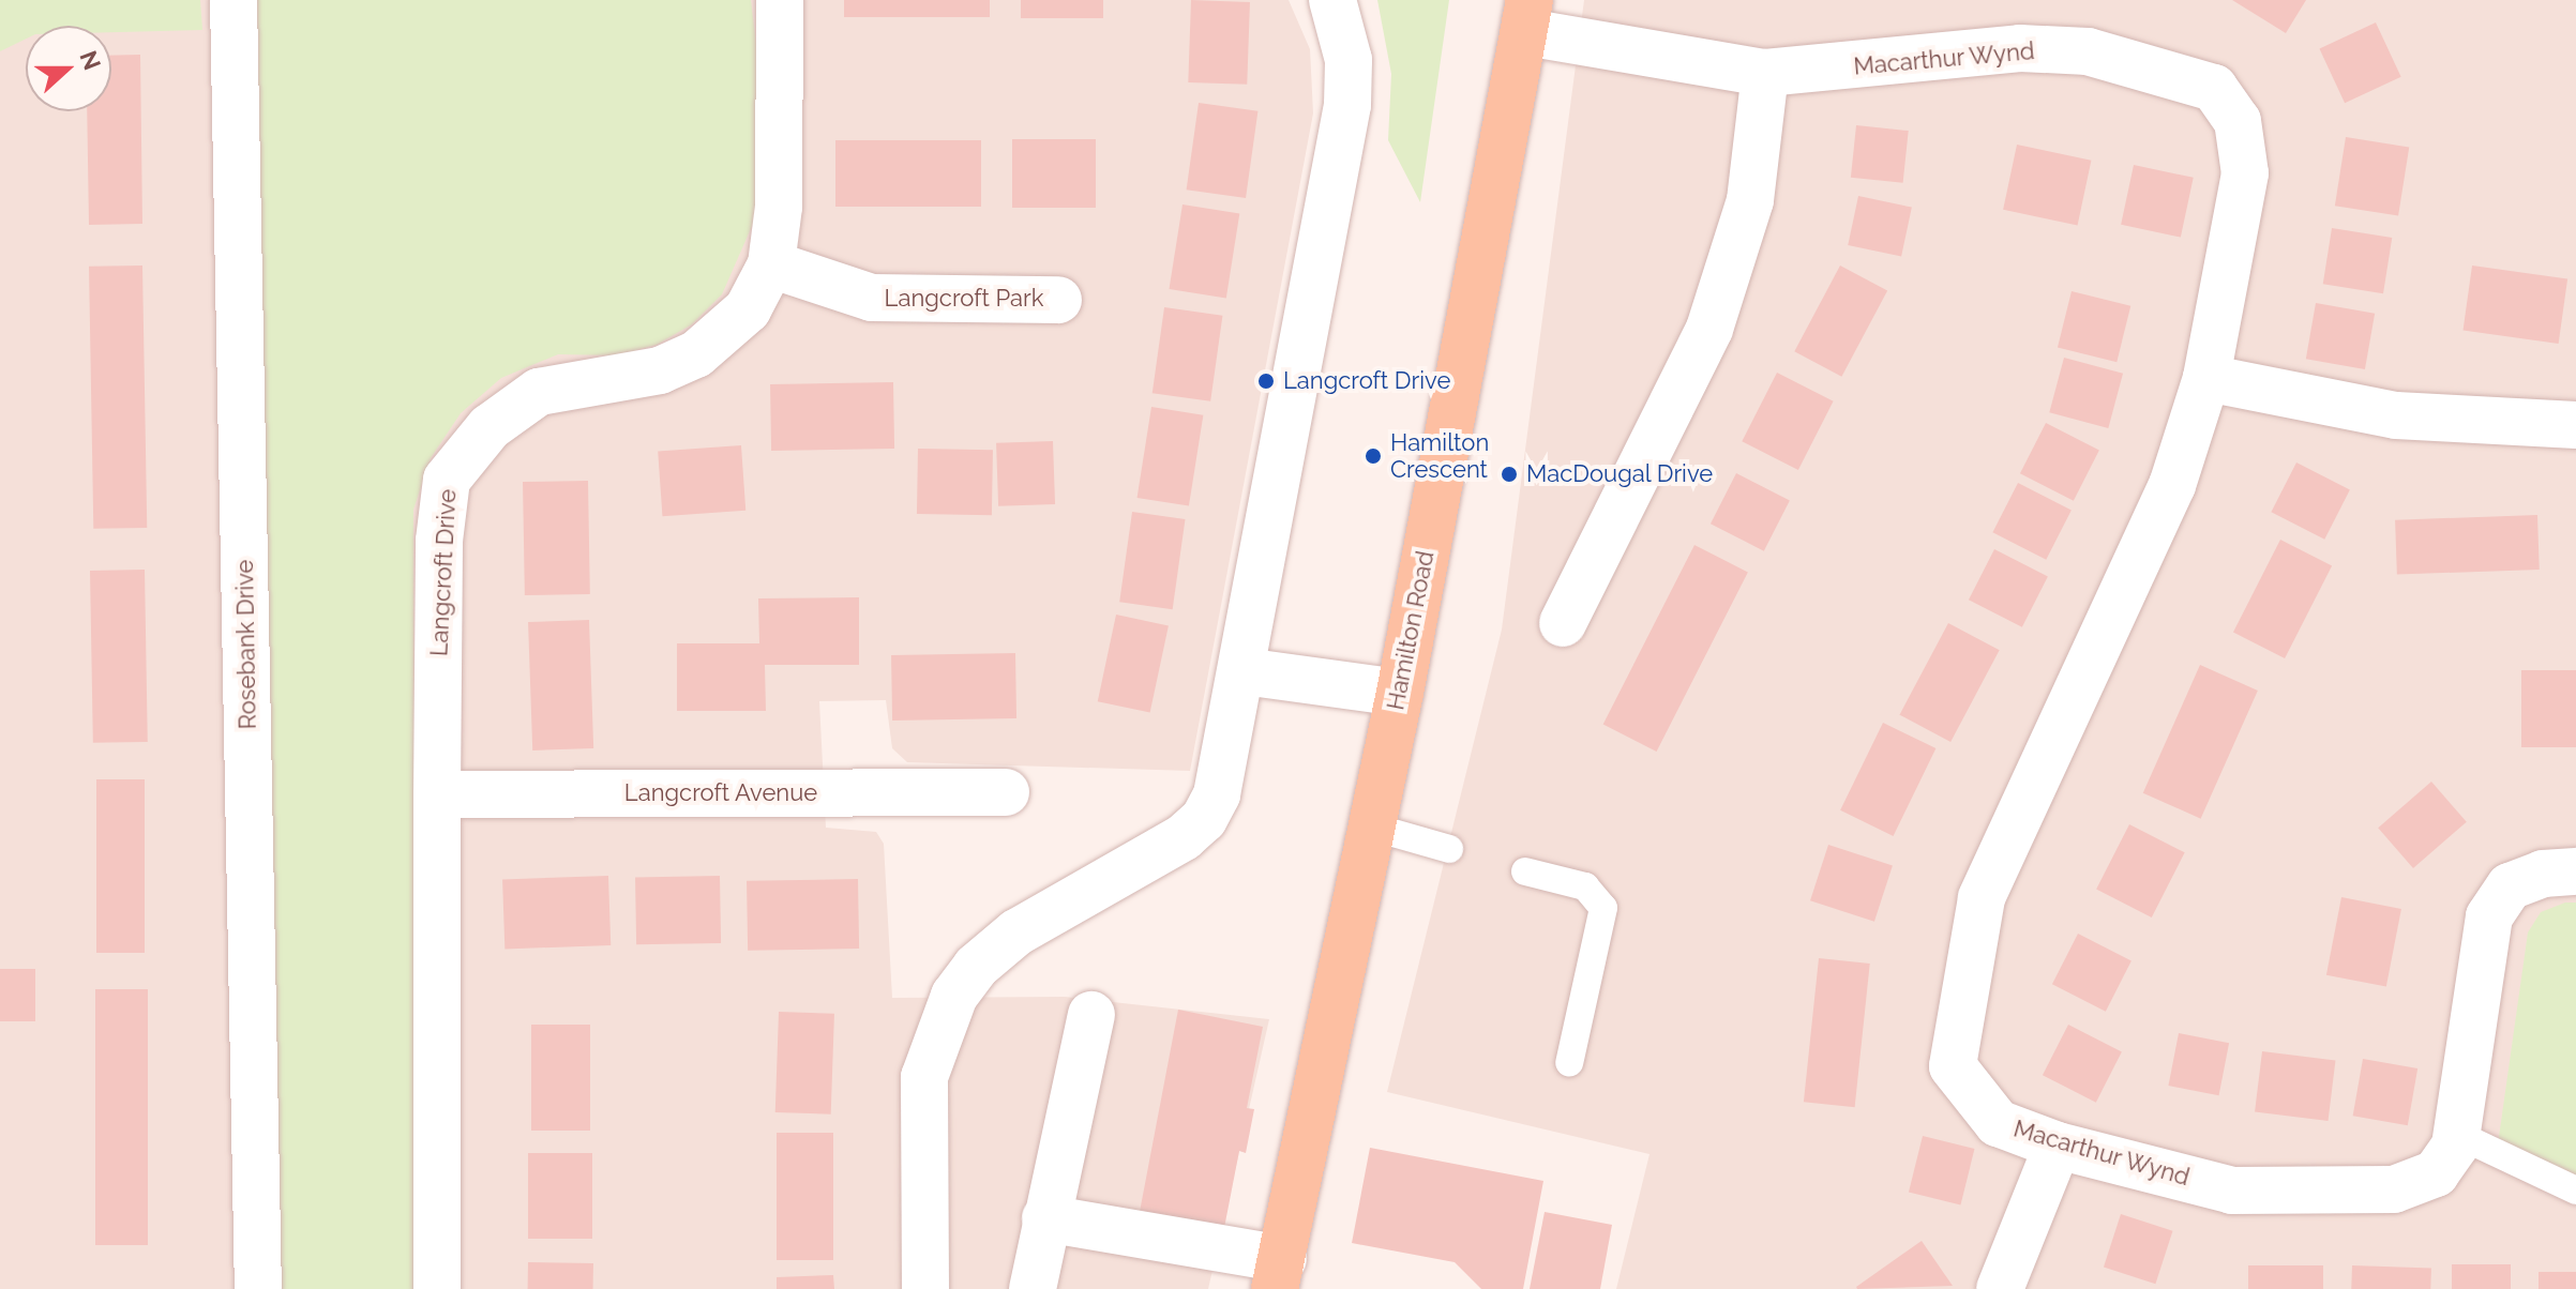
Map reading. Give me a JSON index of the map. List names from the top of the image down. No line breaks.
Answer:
{"streets":{"main road":["Hamilton Road"],"street":["Macarthur Wynd","Langcroft Park","Langcroft Drive","Rosebank Drive","Langcroft Avenue"]},"crossings":[["Macarthur Wynd","Hamilton Road"],["Langcroft Park","Langcroft Drive"],["Langcroft Drive","Langcroft Avenue"]],"places":["Langcroft Drive","Hamilton Crescent","MacDougal Drive"],"north":"right"}
